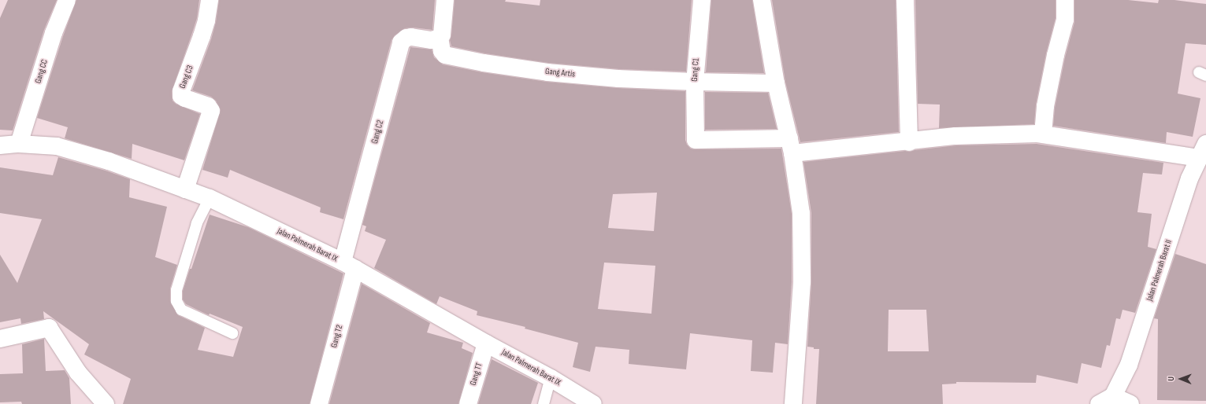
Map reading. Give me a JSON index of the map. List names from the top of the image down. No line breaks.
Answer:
{"streets":{"street":["Gang C1","Gang CC","Gang Artis","Gang C3","Gang C2","Jalan Palmerah Barat IX","Jalan Palmerah Barat II","Gang T2","Gang TT"]},"crossings":[["Gang C1","Gang Artis"],["Gang CC","Jalan Palmerah Barat IX"],["Gang Artis","Gang C2"],["Gang C3","Jalan Palmerah Barat IX"],["Gang C2","Jalan Palmerah Barat IX"],["Gang C2","Gang T2"],["Jalan Palmerah Barat IX","Gang T2"],["Jalan Palmerah Barat IX","Gang TT"]],"north":"left"}
